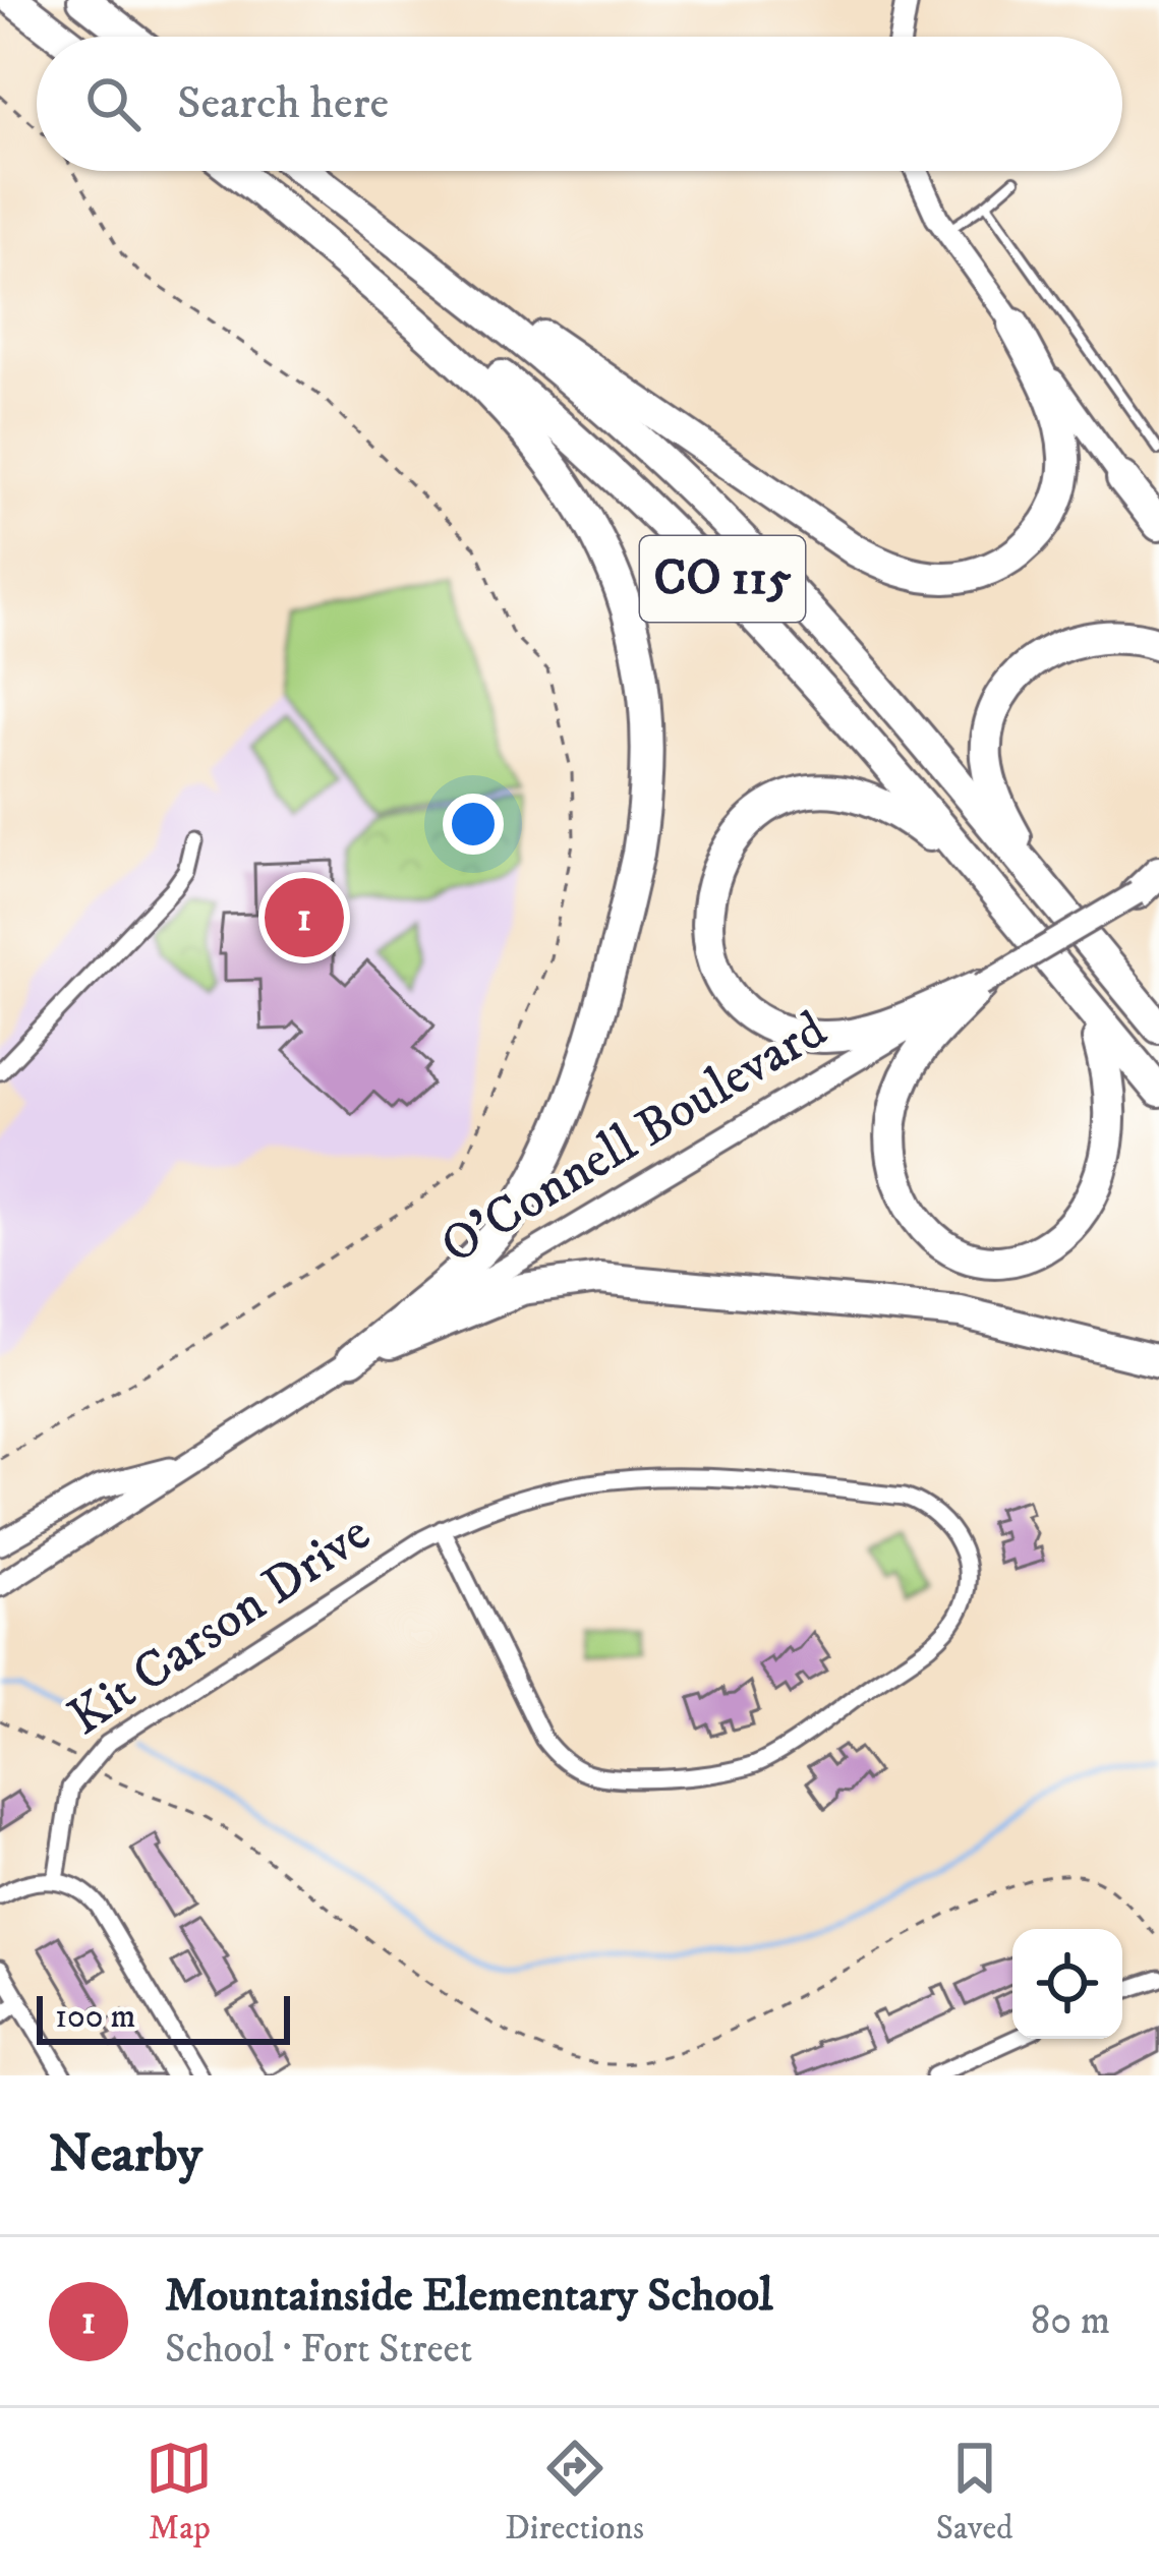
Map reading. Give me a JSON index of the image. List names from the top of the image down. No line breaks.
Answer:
{"streets":{"highway":["CO 115"],"main road":["O'Connell Boulevard"],"street":["Kit Carson Drive"]},"scale_bar":"100 m","page":{"search":"Search here","pins":"1","scale":"100 m","heading":"Nearby","list":[{"mark":"1","name":"Mountainside Elementary School","note":"School · Fort Street","value":"80 m"}],"nav":["Map","Directions","Saved"]}}
